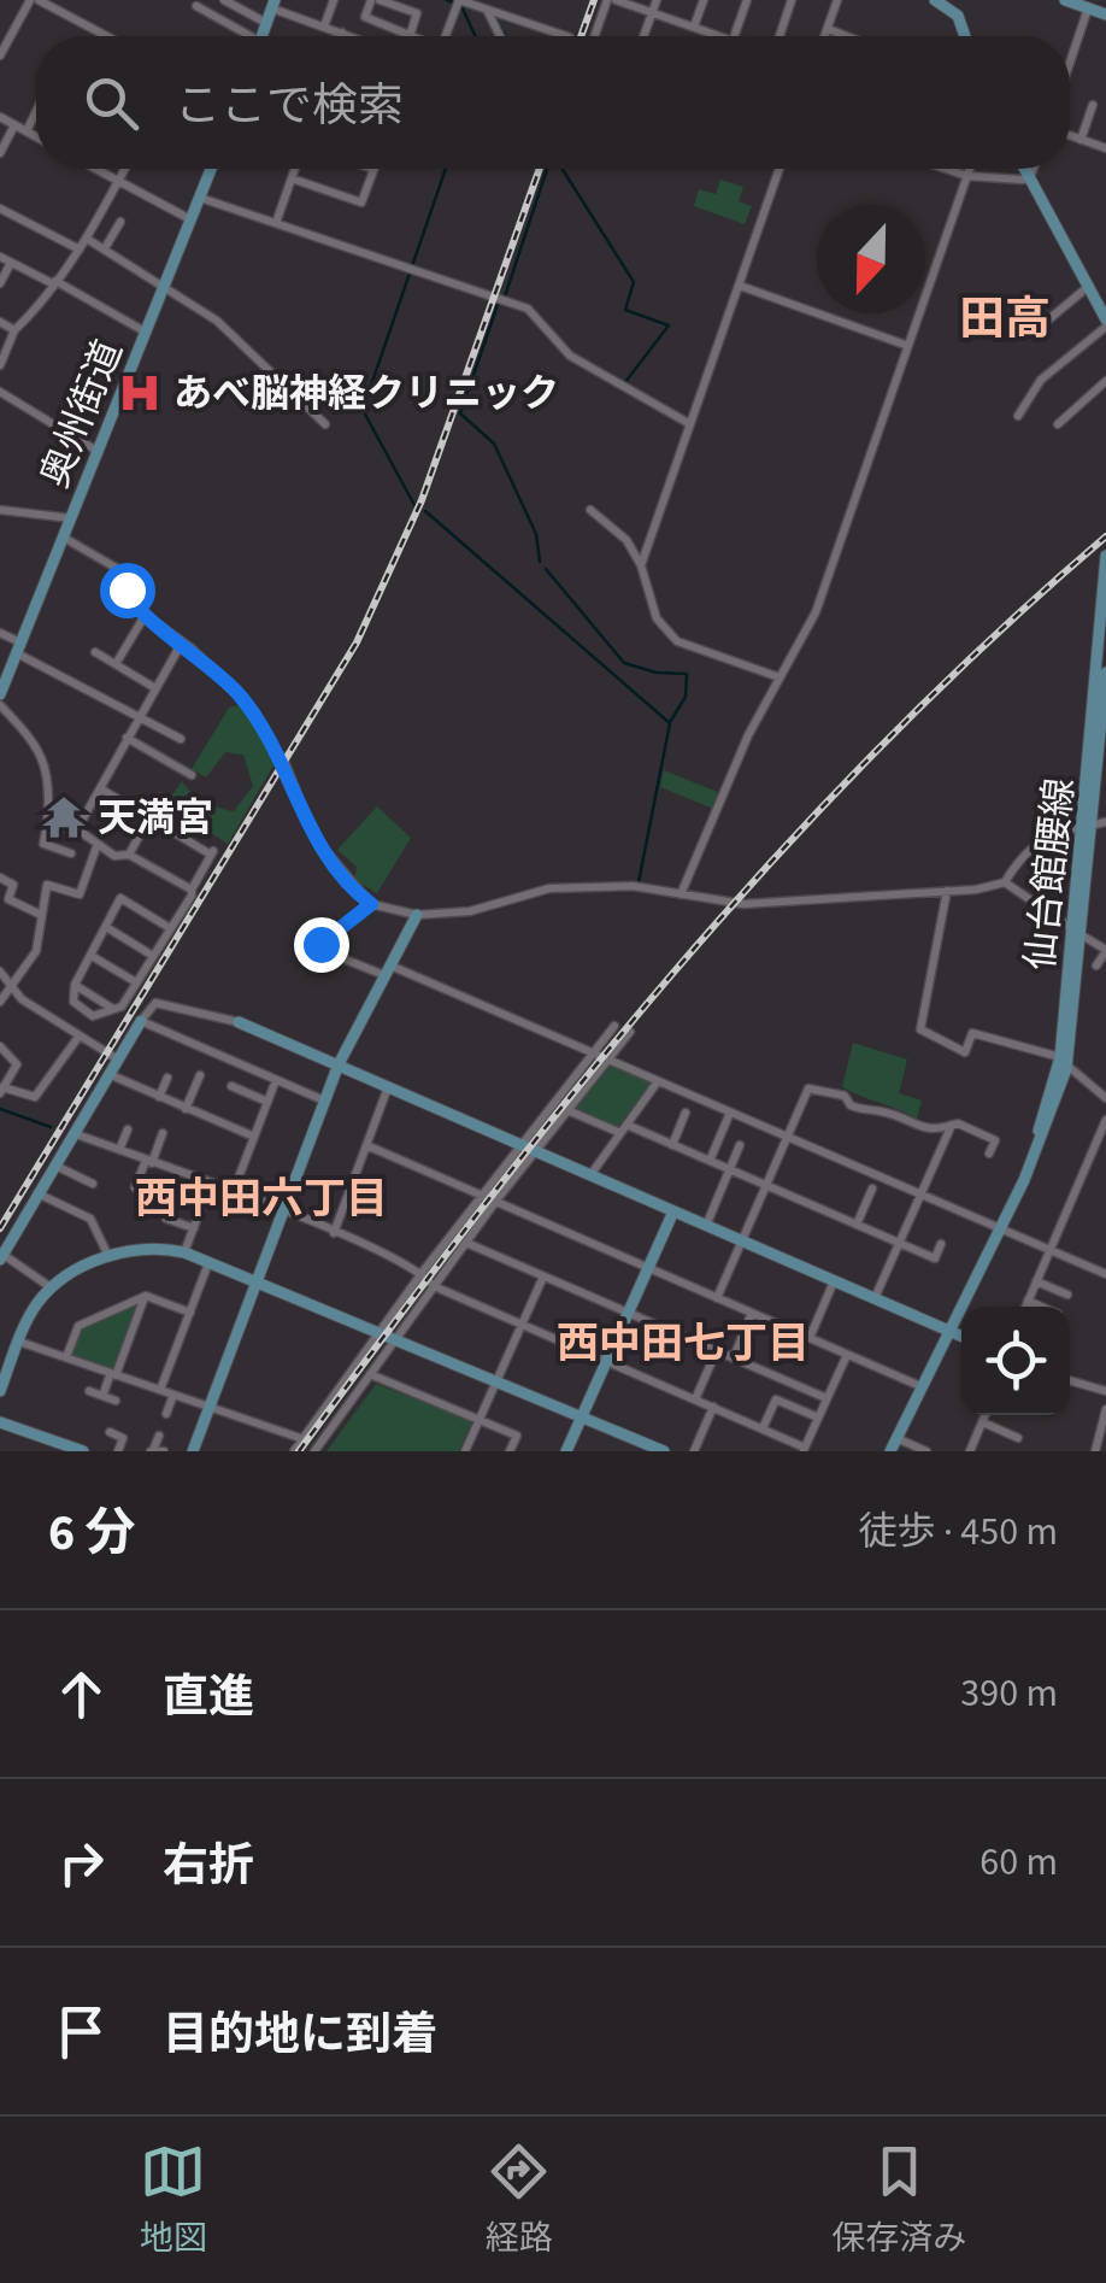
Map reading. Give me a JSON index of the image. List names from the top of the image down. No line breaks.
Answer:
{"streets":{"street":["奥州街道","仙台館腰線"]},"districts":["田高","西中田六丁目","西中田七丁目"],"places":{"hospital":["あべ脳神経クリニック"],"temple":["天満宮"]},"north":"bottom","page":{"search":"ここで検索","heading":["6 分","徒歩 · 450 m"],"list":[["直進","390 m"],["右折","60 m"],"目的地に到着"],"nav":["地図","経路","保存済み"]}}
